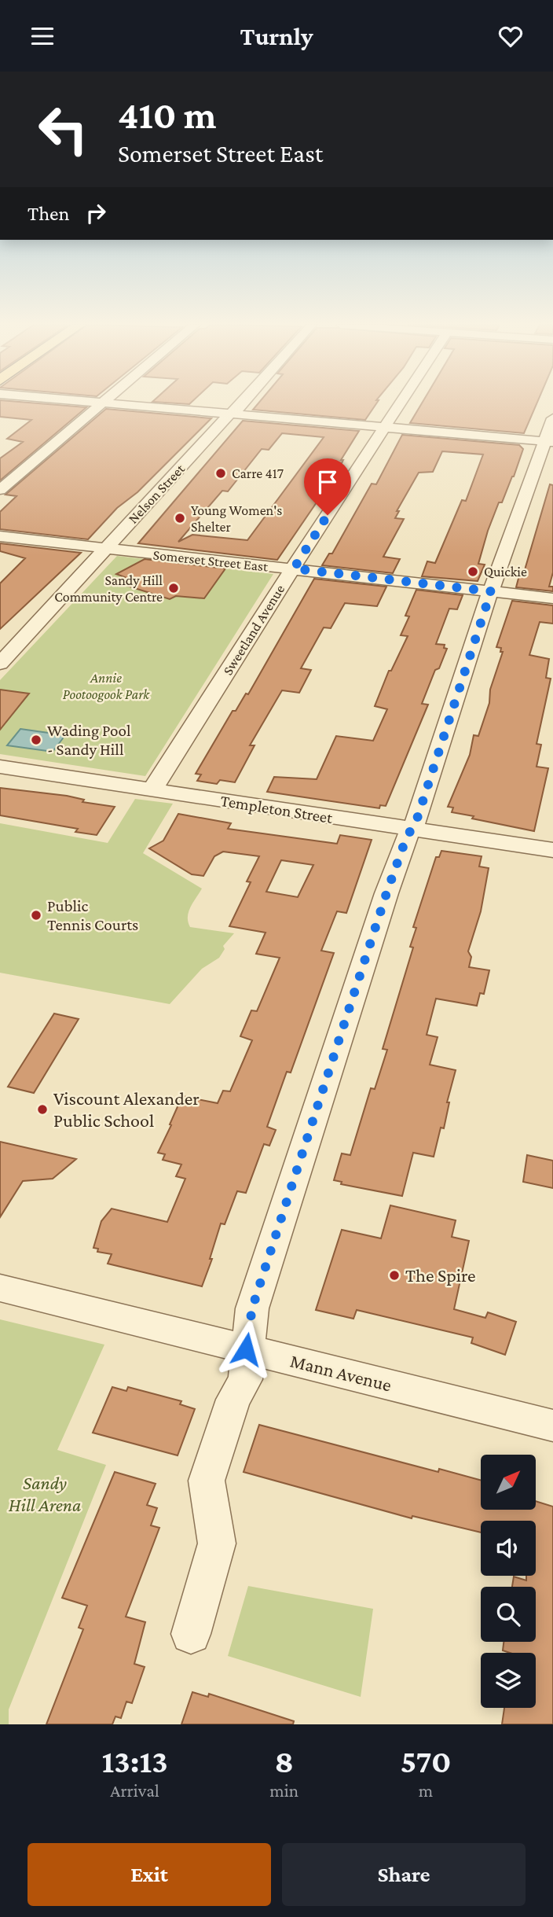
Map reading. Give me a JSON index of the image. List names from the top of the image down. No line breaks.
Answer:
{"streets":{"street":["Nelson Street","Somerset Street East","Sweetland Avenue","Templeton Street","Mann Avenue"]},"crossings":[["Nelson Street","Somerset Street East"],["Somerset Street East","Sweetland Avenue"],["Sweetland Avenue","Templeton Street"]],"parks":["Annie Pootoogook Park","Sandy Hill Arena"],"places":["Carre 417","Young Women's Shelter","Quickie","Sandy Hill Community Centre","Wading Pool - Sandy Hill","Public Tennis Courts","Viscount Alexander Public School","The Spire"],"north":"top right","page":{"header":"Turnly","turn":["410 m","Somerset Street East"],"then":"Then","eta":["13:13","Arrival","8","min","570","m"],"buttons":["Exit","Share"]}}
